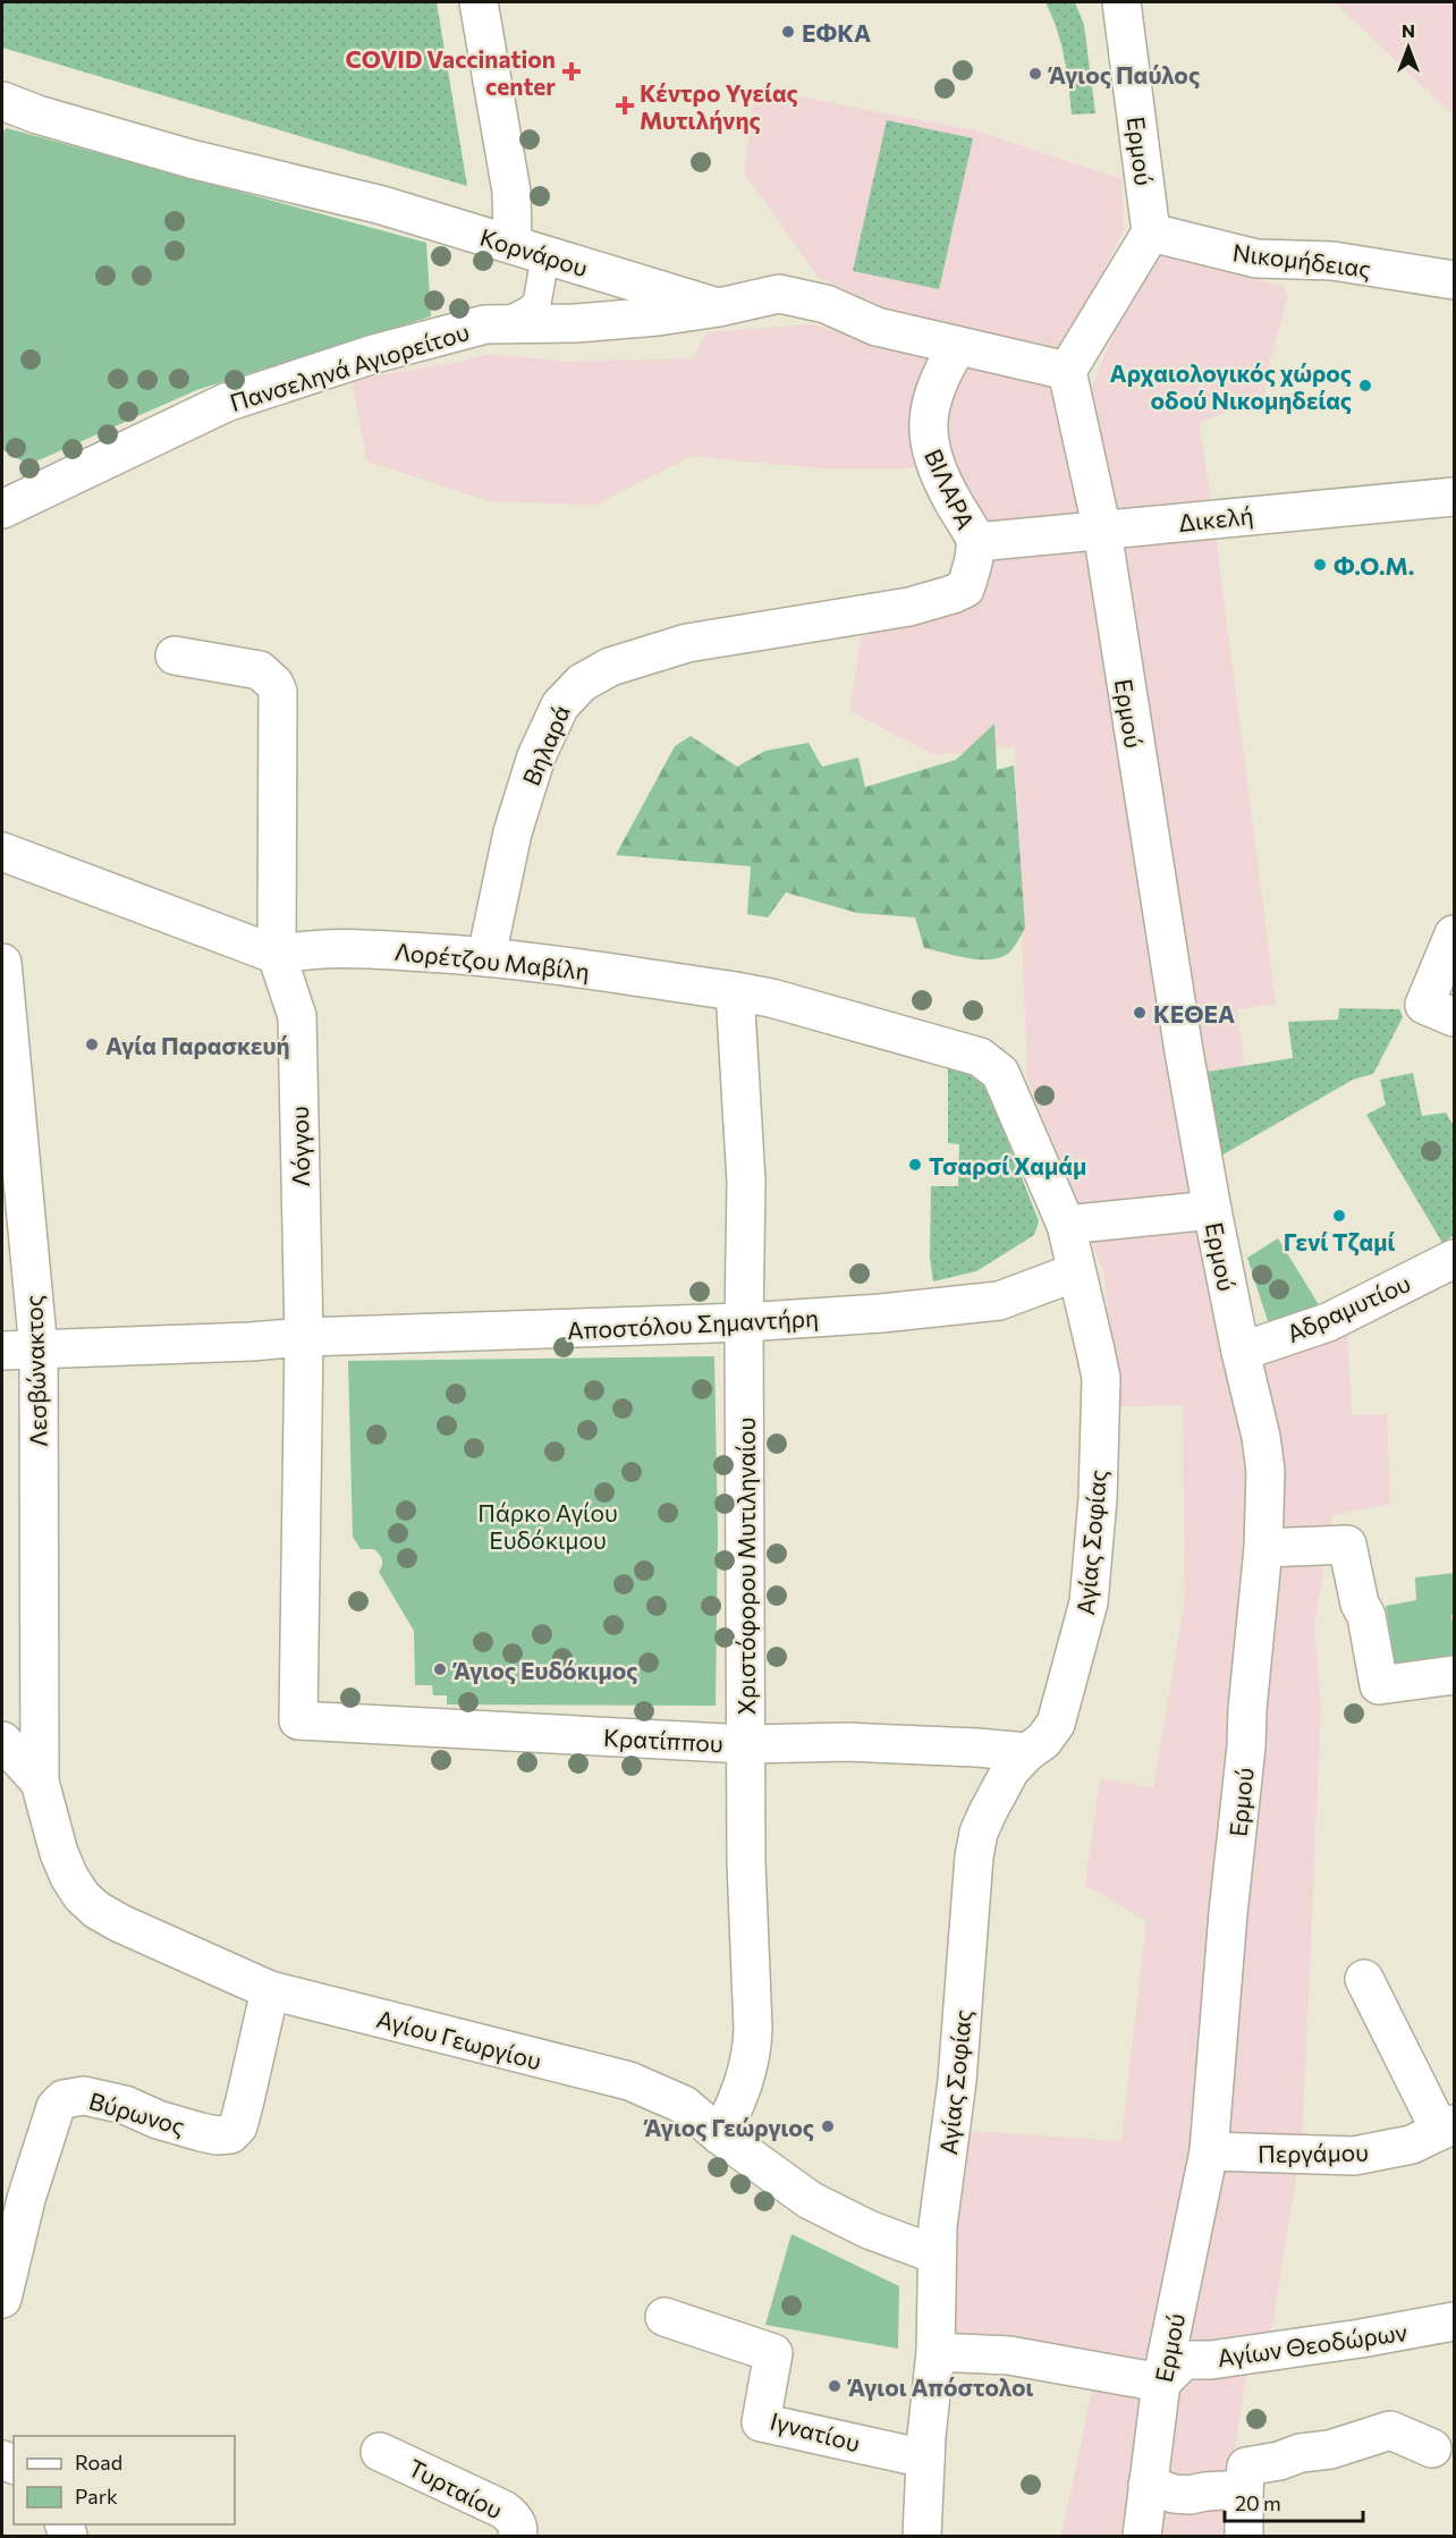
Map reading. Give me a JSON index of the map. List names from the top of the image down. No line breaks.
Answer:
{"streets":{"street":["Ερμού","Κορνάρου","Νικομήδειας","Πανσεληνά Αγιορείτου","ΒΙΛΑΡΑ","Δικελή","Βηλαρά","Λορέτζου Μαβίλη","Λόγγου","Αδραμυτίου","Αποστόλου Σημαντήρη","Λεσβώνακτος","Αγίας Σοφίας","Χριστόφορου Μυτιληναίου","Κρατίππου","Αγίου Γεωργίου","Βύρωνος","Περγάμου","Αγίων Θεοδώρων","Ιγνατίου","Τυρταίου"]},"crossings":[["Ερμού","Κορνάρου"],["Ερμού","Νικομήδειας"],["Ερμού","Δικελή"],["Ερμού","Αδραμυτίου"],["Ερμού","Περγάμου"],["Ερμού","Αγίων Θεοδώρων"],["Κορνάρου","Πανσεληνά Αγιορείτου"],["Κορνάρου","ΒΙΛΑΡΑ"],["ΒΙΛΑΡΑ","Δικελή"],["ΒΙΛΑΡΑ","Βηλαρά"],["Βηλαρά","Λορέτζου Μαβίλη"],["Λορέτζου Μαβίλη","Λόγγου"],["Λορέτζου Μαβίλη","Αγίας Σοφίας"],["Λορέτζου Μαβίλη","Χριστόφορου Μυτιληναίου"],["Λόγγου","Αποστόλου Σημαντήρη"],["Λόγγου","Κρατίππου"],["Αποστόλου Σημαντήρη","Λεσβώνακτος"],["Αποστόλου Σημαντήρη","Αγίας Σοφίας"],["Αποστόλου Σημαντήρη","Χριστόφορου Μυτιληναίου"],["Λεσβώνακτος","Αγίου Γεωργίου"],["Αγίας Σοφίας","Κρατίππου"],["Αγίας Σοφίας","Αγίου Γεωργίου"],["Χριστόφορου Μυτιληναίου","Κρατίππου"],["Χριστόφορου Μυτιληναίου","Αγίου Γεωργίου"],["Αγίου Γεωργίου","Βύρωνος"]],"parks":["Πάρκο Αγίου Ευδόκιμου"],"places":{"other":["ΕΦΚΑ","Άγιος Παύλος","Αρχαιολογικός χώρος οδού Νικομηδείας","Φ.Ο.Μ.","ΚΕΘΕΑ","Αγία Παρασκευή","Τσαρσί Χαμάμ","Γενί Τζαμί","Άγιος Ευδόκιμος","Άγιος Γεώργιος","Άγιοι Απόστολοι"],"health":["COVID Vaccination center","Κέντρο Υγείας Μυτιλήνης"]},"legend":["Road","Park"],"scale_bar":"20 m","north":"top"}
